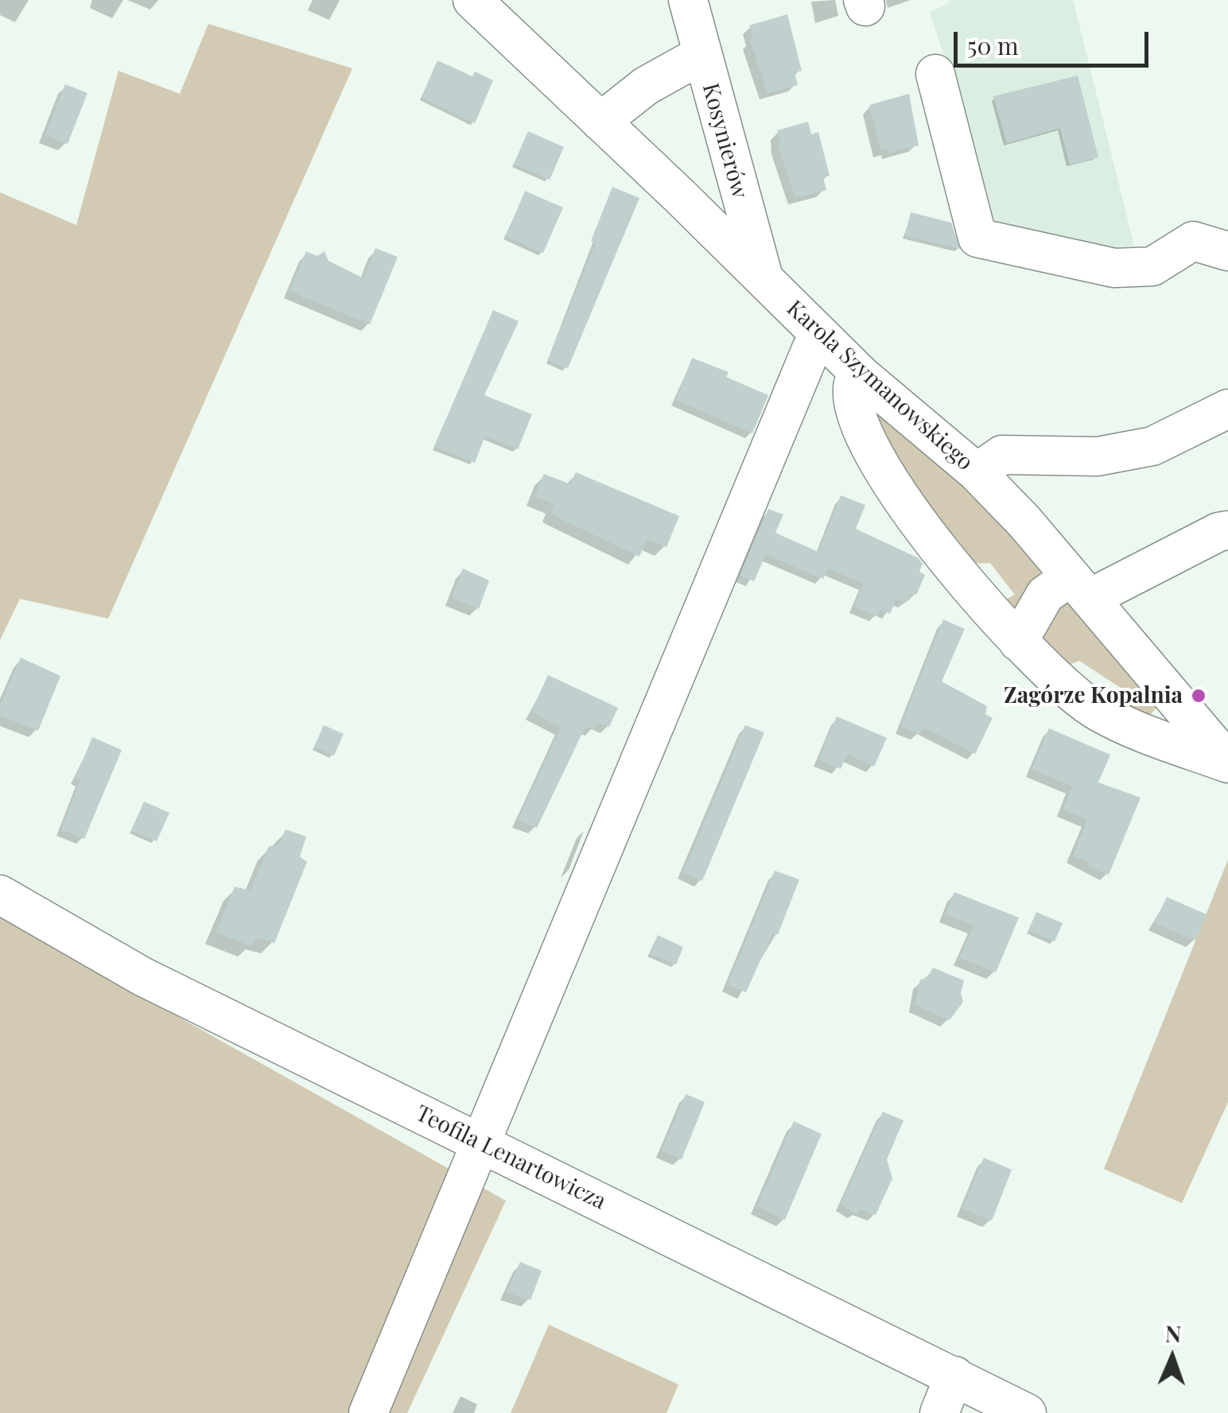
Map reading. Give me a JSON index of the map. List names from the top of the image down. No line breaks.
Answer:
{"streets":{"street":["Kosynierów","Karola Szymanowskiego","Teofila Lenartowicza"]},"crossings":[["Kosynierów","Karola Szymanowskiego"]],"places":["Zagórze Kopalnia"],"scale_bar":"50 m","north":"top"}
